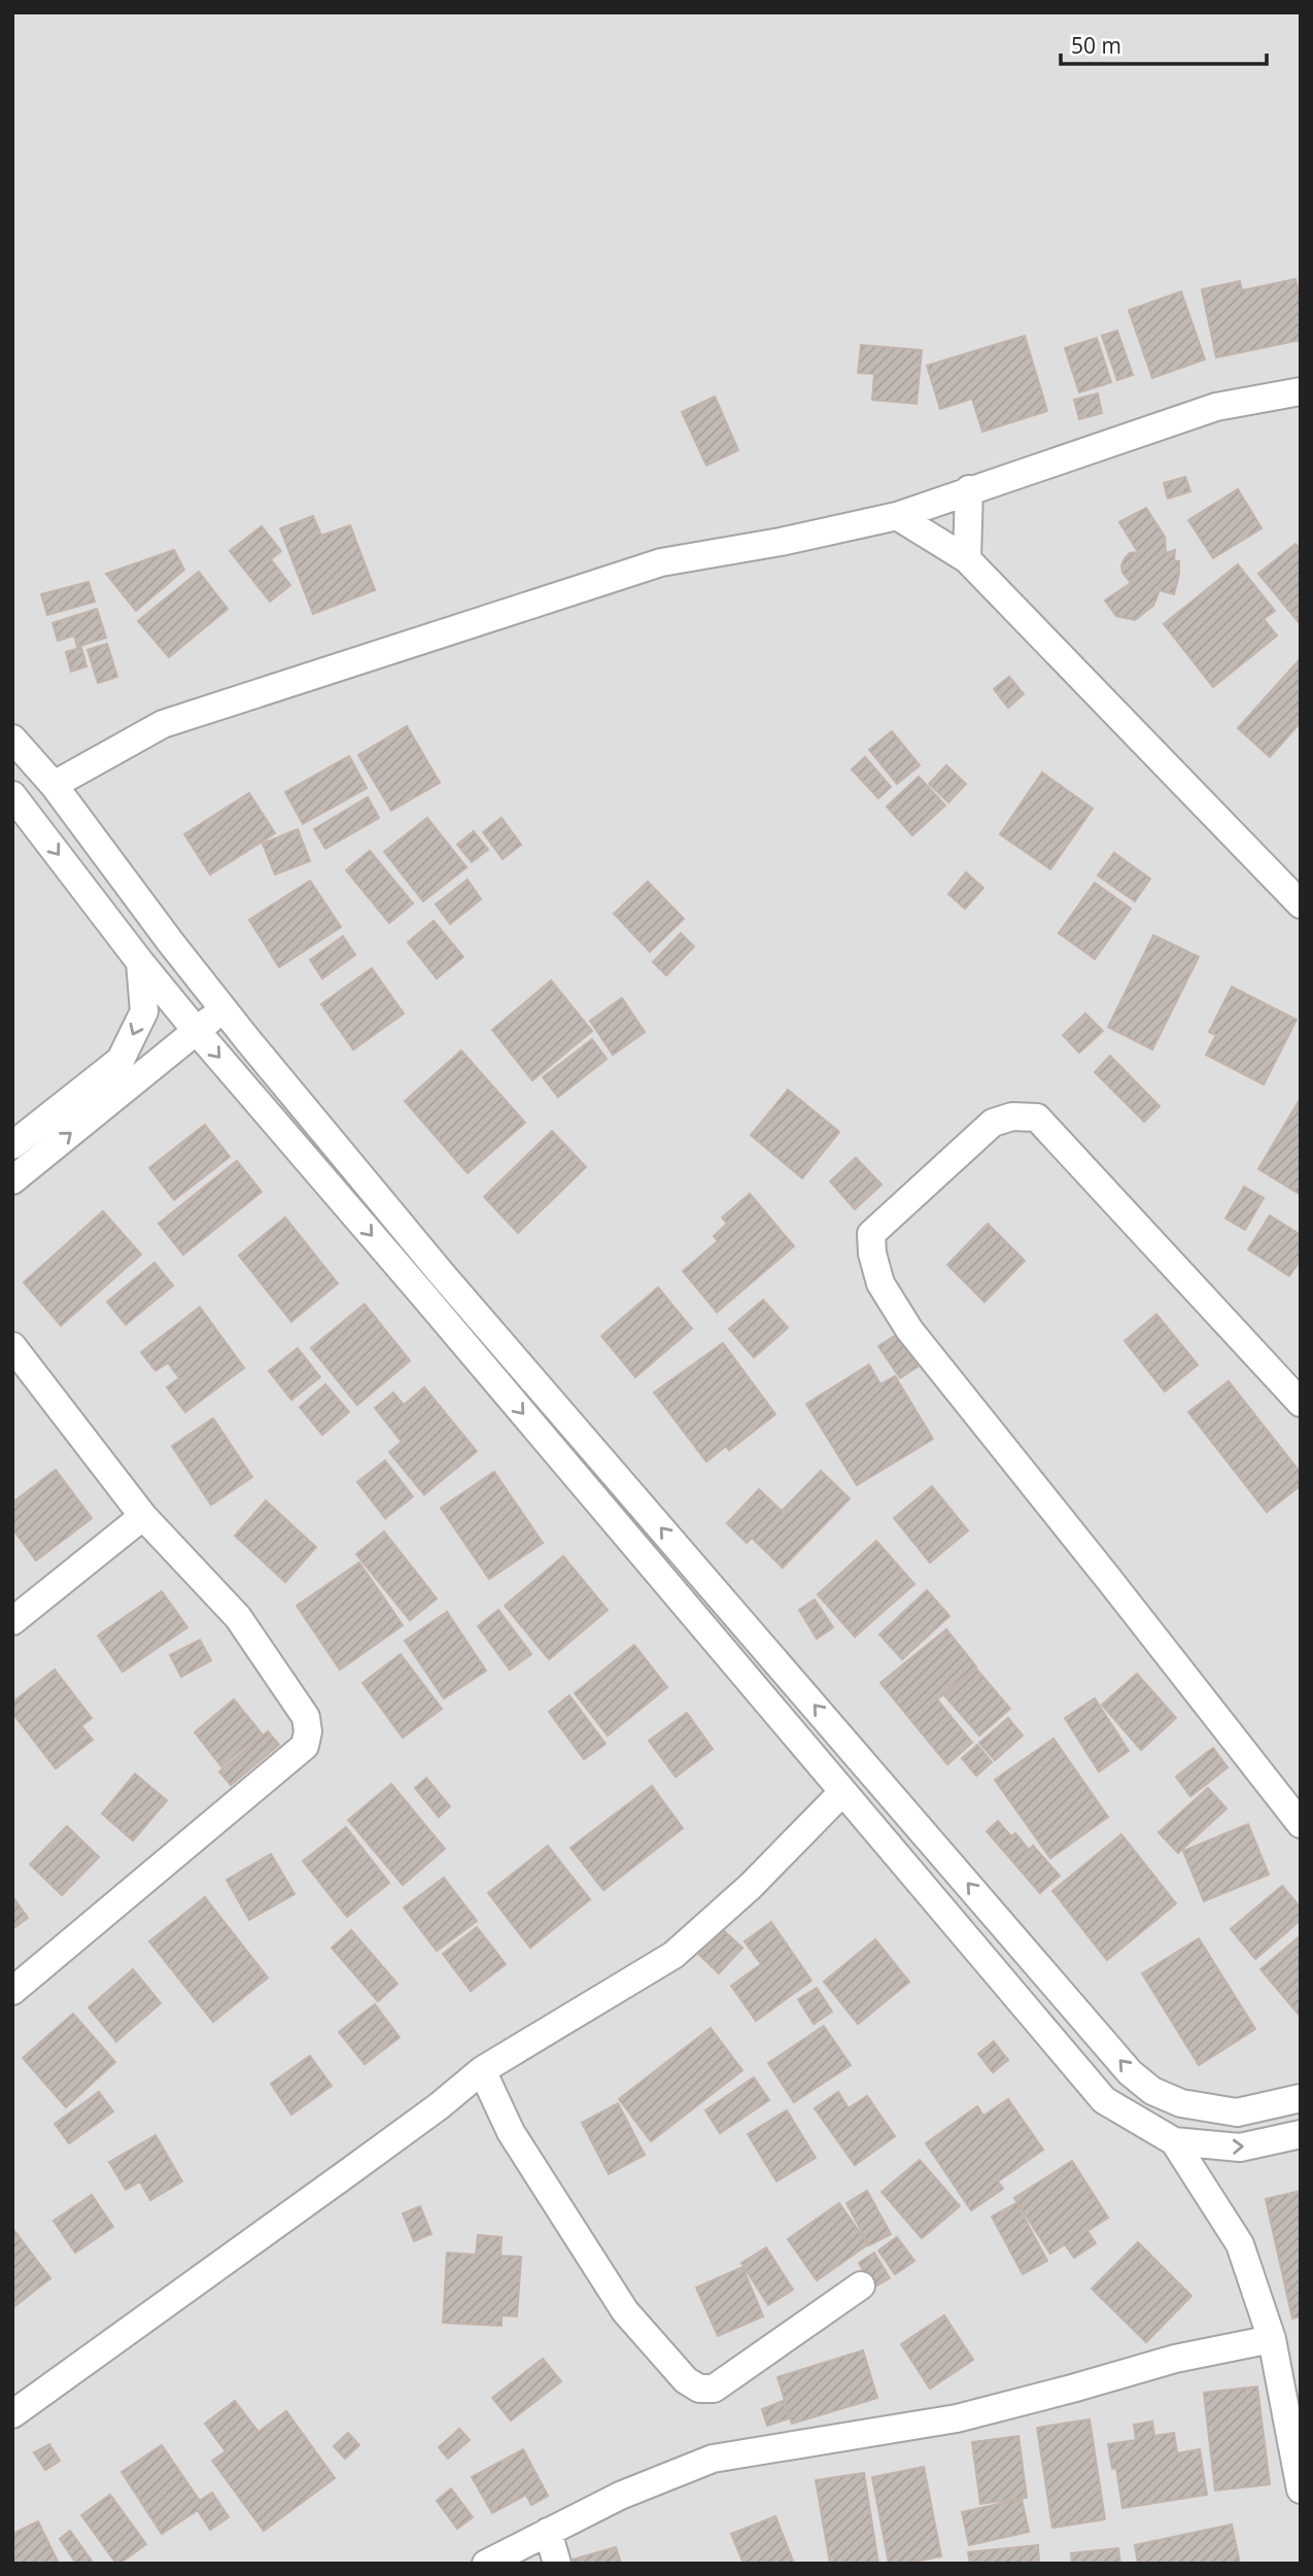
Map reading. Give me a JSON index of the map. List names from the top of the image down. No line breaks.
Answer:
{"scale_bar":"50 m"}
